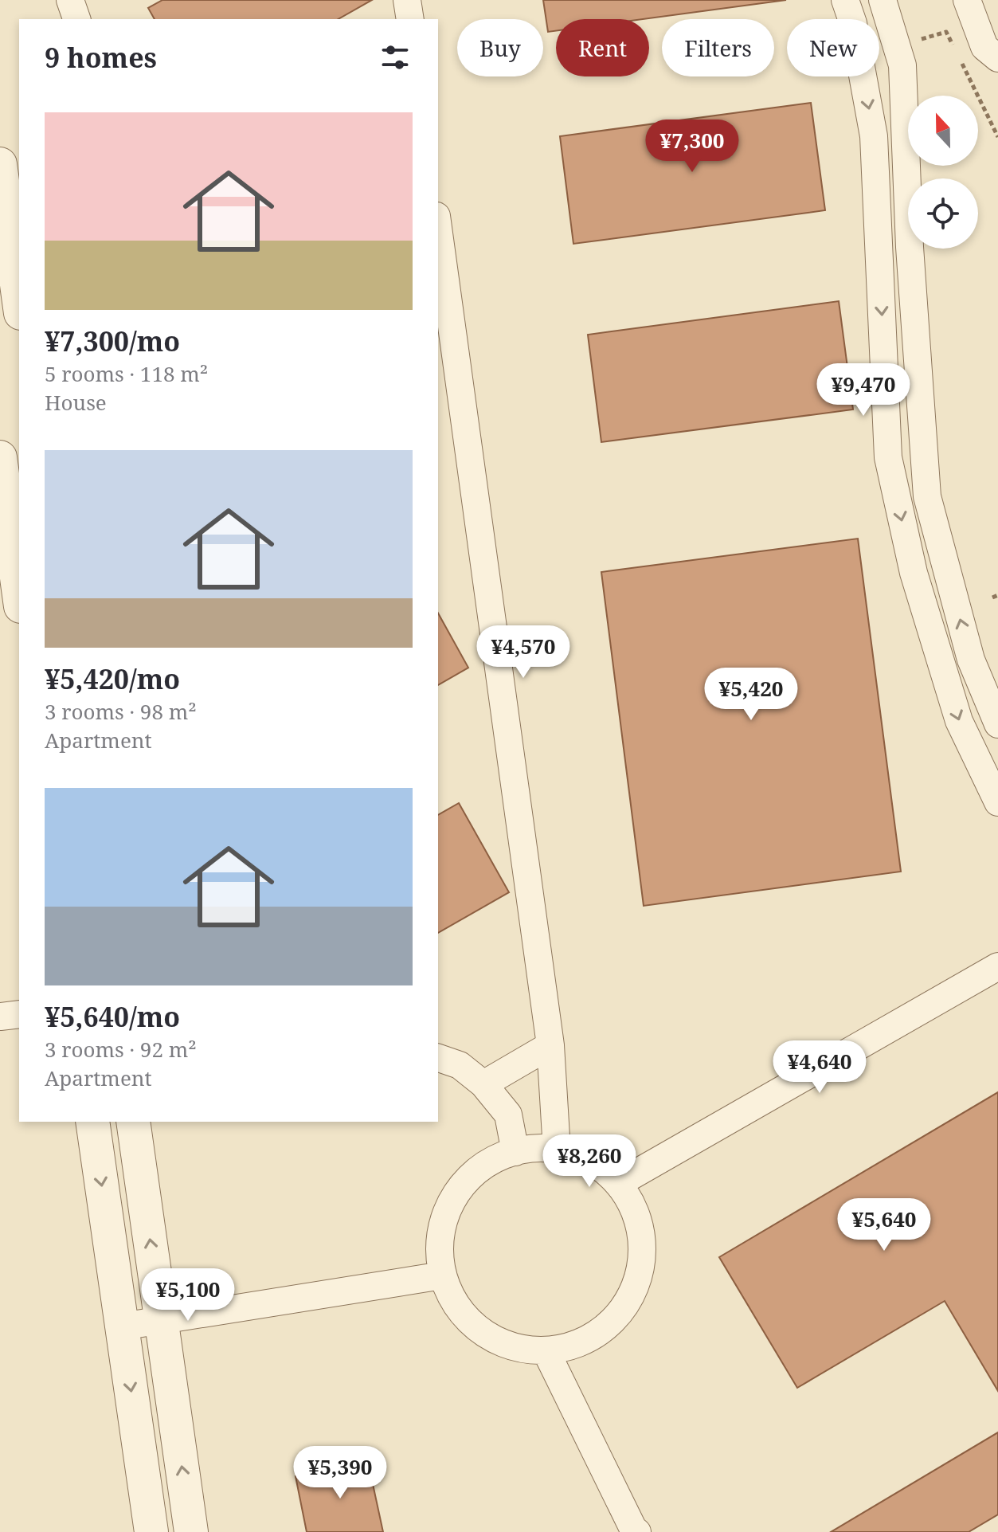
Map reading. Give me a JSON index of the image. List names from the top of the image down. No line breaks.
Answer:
{"north":"top","page":{"chip":["Buy","Rent","Filters","New"],"heading":"9 homes","list":[{"name":"¥7,300/mo","note":"5 rooms · 118 m² · House"},{"name":"¥5,420/mo","note":"3 rooms · 98 m² · Apartment"},{"name":"¥5,640/mo","note":"3 rooms · 92 m² · Apartment"}],"price":["¥7,300","¥9,470","¥4,570","¥5,420","¥4,640","¥8,260","¥5,640","¥5,100","¥5,390"]}}
